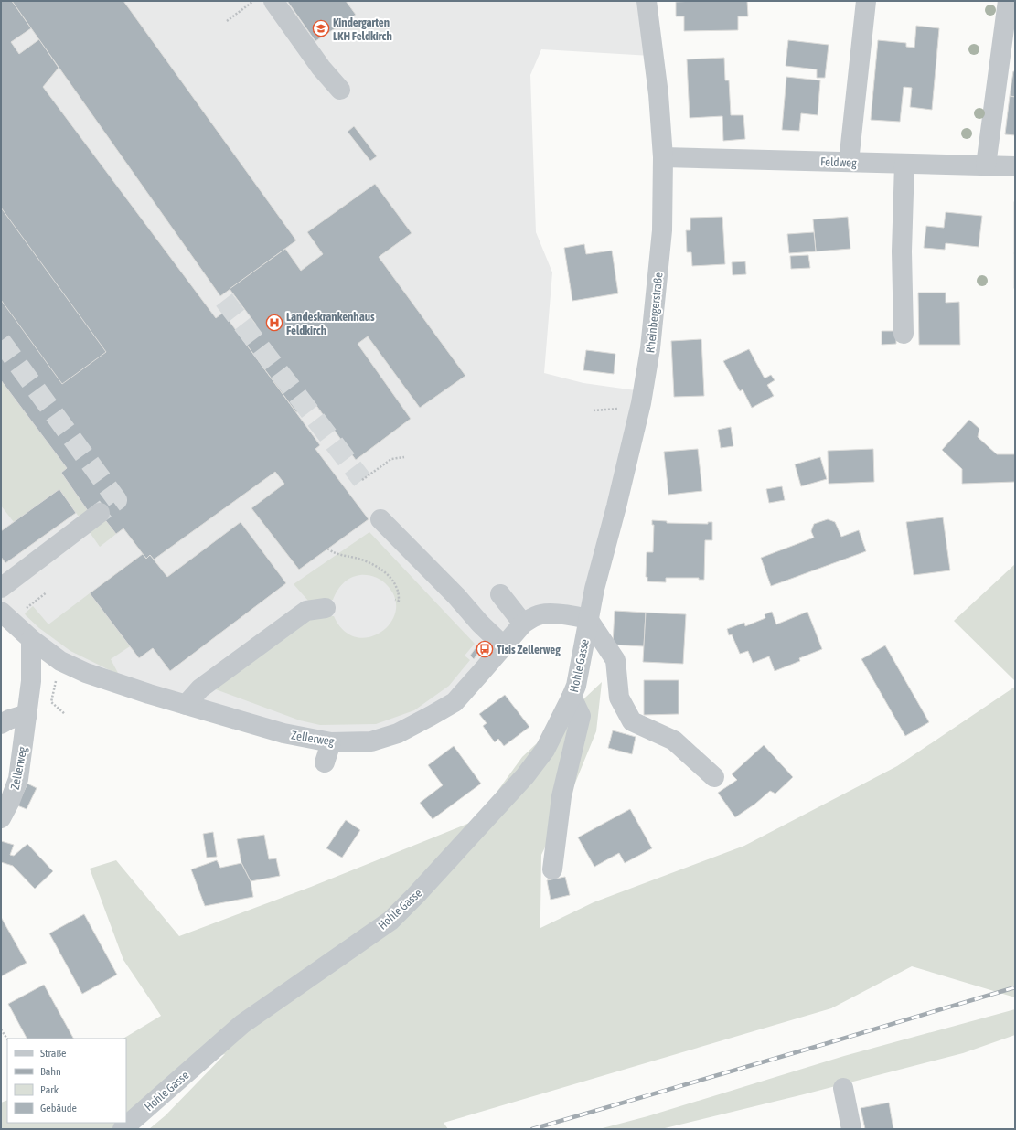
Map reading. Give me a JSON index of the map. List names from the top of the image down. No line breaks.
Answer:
{"streets":{"street":["Feldweg","Rheinbergerstraße","Hohle Gasse","Zellerweg"]},"crossings":[["Feldweg","Rheinbergerstraße"],["Rheinbergerstraße","Hohle Gasse"],["Rheinbergerstraße","Zellerweg"],["Hohle Gasse","Zellerweg"]],"places":{"school or university":["Kindergarten LKH Feldkirch"],"hospital":["Landeskrankenhaus Feldkirch"],"bus stop":["Tisis Zellerweg"]},"legend":["Straße","Bahn","Park","Gebäude"]}
